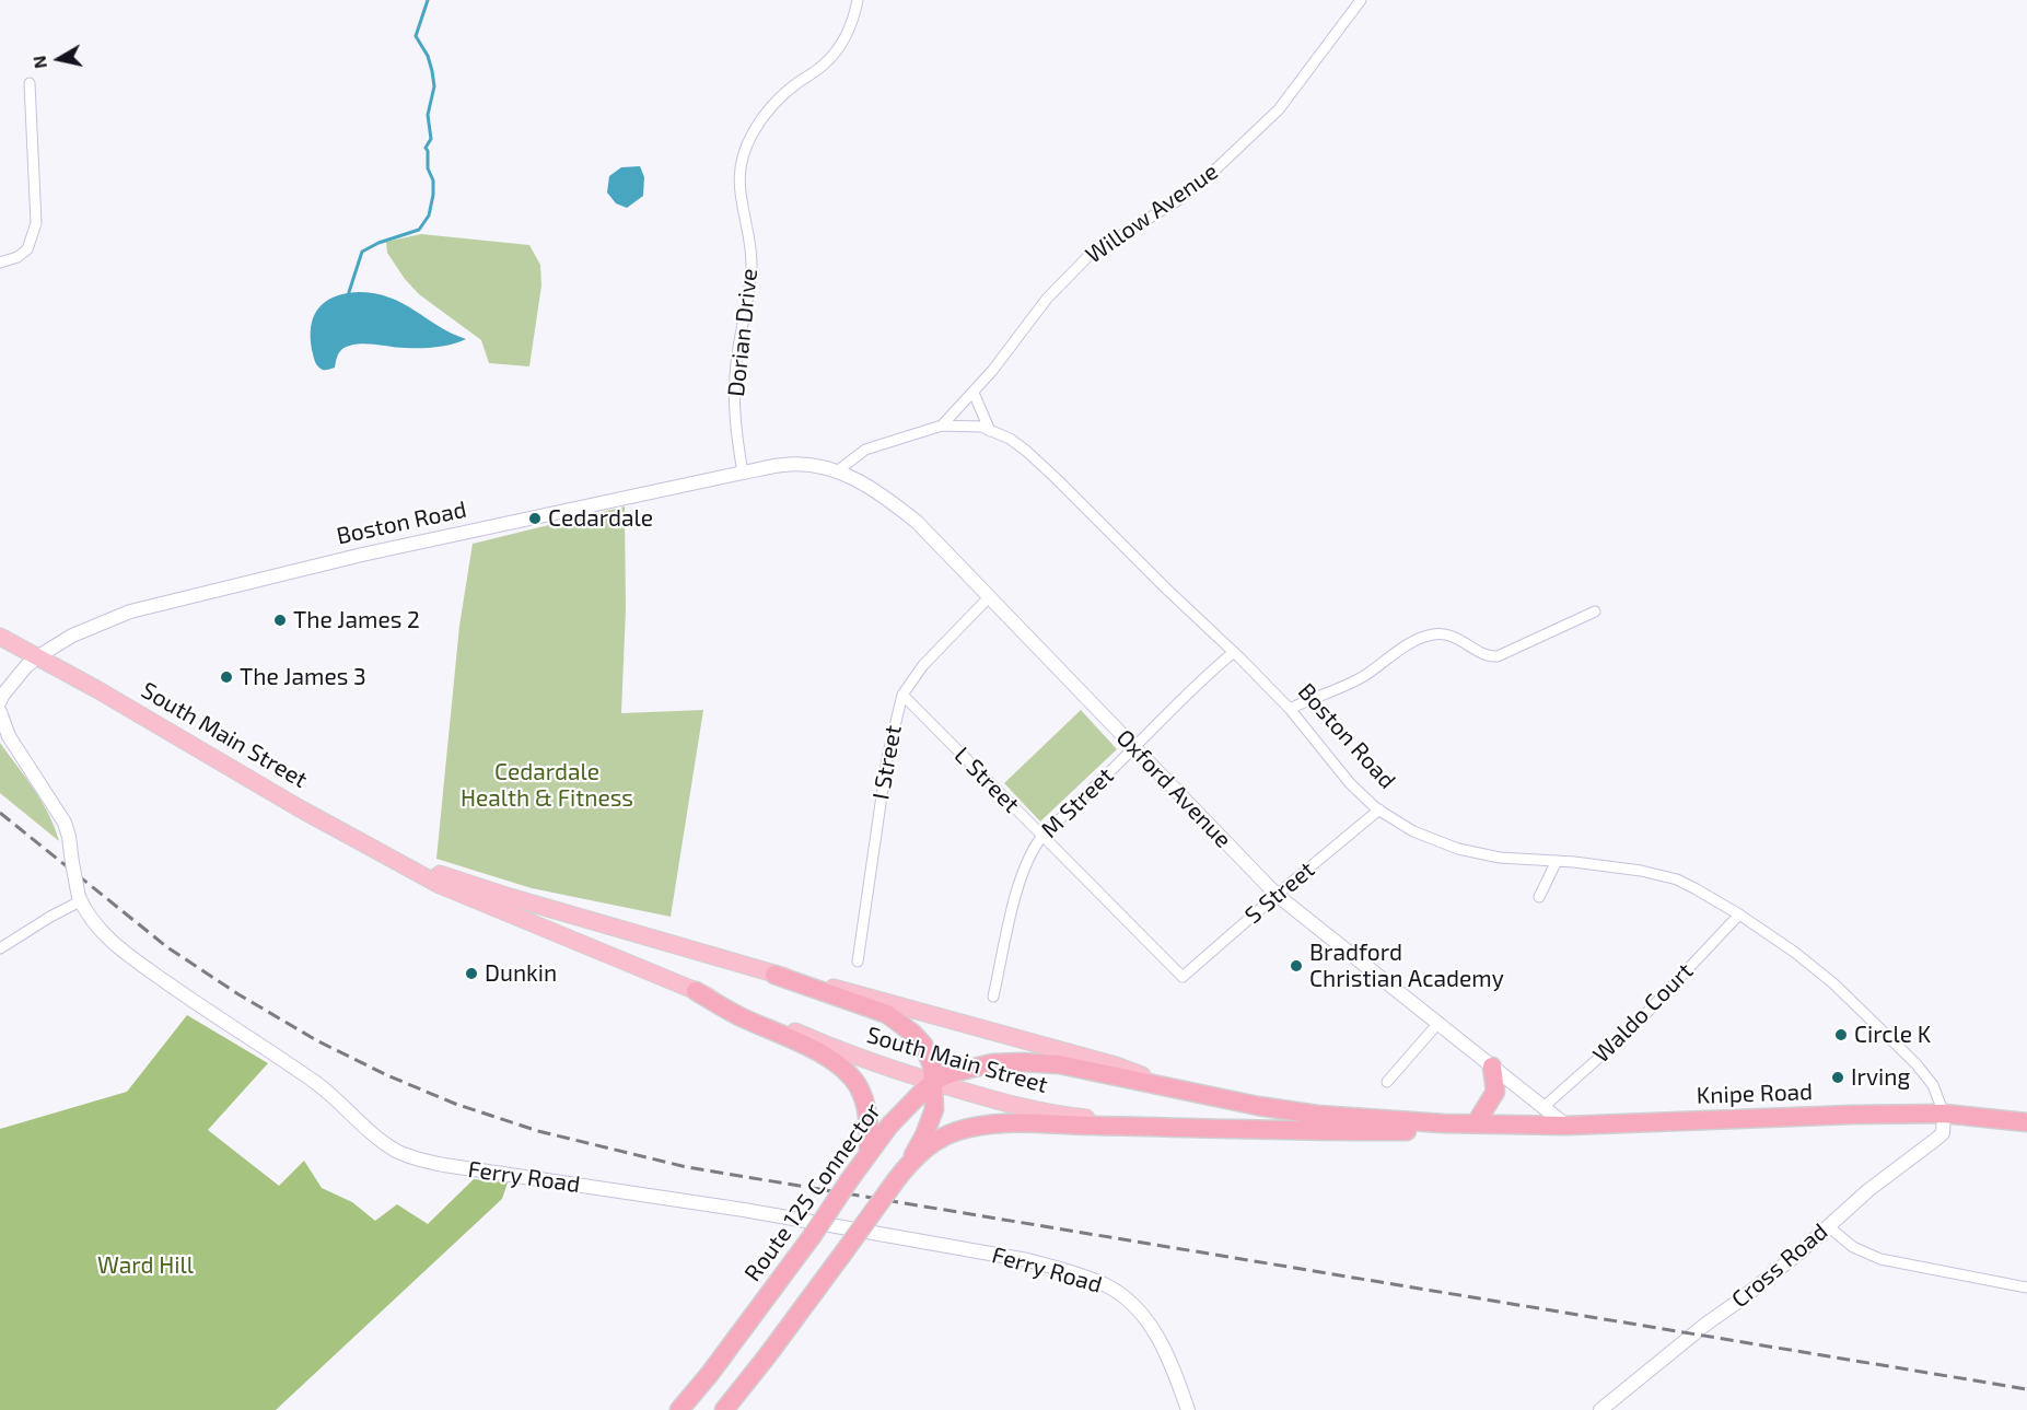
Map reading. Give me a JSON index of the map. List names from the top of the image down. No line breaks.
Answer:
{"streets":{"highway":["South Main Street","Knipe Road","Route 125 Connector"],"street":["Willow Avenue","Dorian Drive","Boston Road","I Street","L Street","Oxford Avenue","M Street","S Street","Waldo Court","Ferry Road","Cross Road"]},"crossings":[["Willow Avenue","Boston Road"],["Dorian Drive","Boston Road"],["Boston Road","South Main Street"],["Boston Road","Oxford Avenue"],["Boston Road","M Street"],["Boston Road","S Street"],["Boston Road","Waldo Court"],["Boston Road","Knipe Road"],["Boston Road","Cross Road"],["South Main Street","Oxford Avenue"],["South Main Street","Knipe Road"],["South Main Street","Route 125 Connector"],["I Street","L Street"],["I Street","Oxford Avenue"],["L Street","M Street"],["L Street","S Street"],["Oxford Avenue","M Street"],["Oxford Avenue","S Street"],["Oxford Avenue","Waldo Court"],["Oxford Avenue","Knipe Road"],["Knipe Road","Cross Road"]],"parks":["Cedardale Health & Fitness","Ward Hill"],"places":["Cedardale","The James 2","The James 3","Bradford Christian Academy","Dunkin","Circle K","Irving"],"north":"left"}
